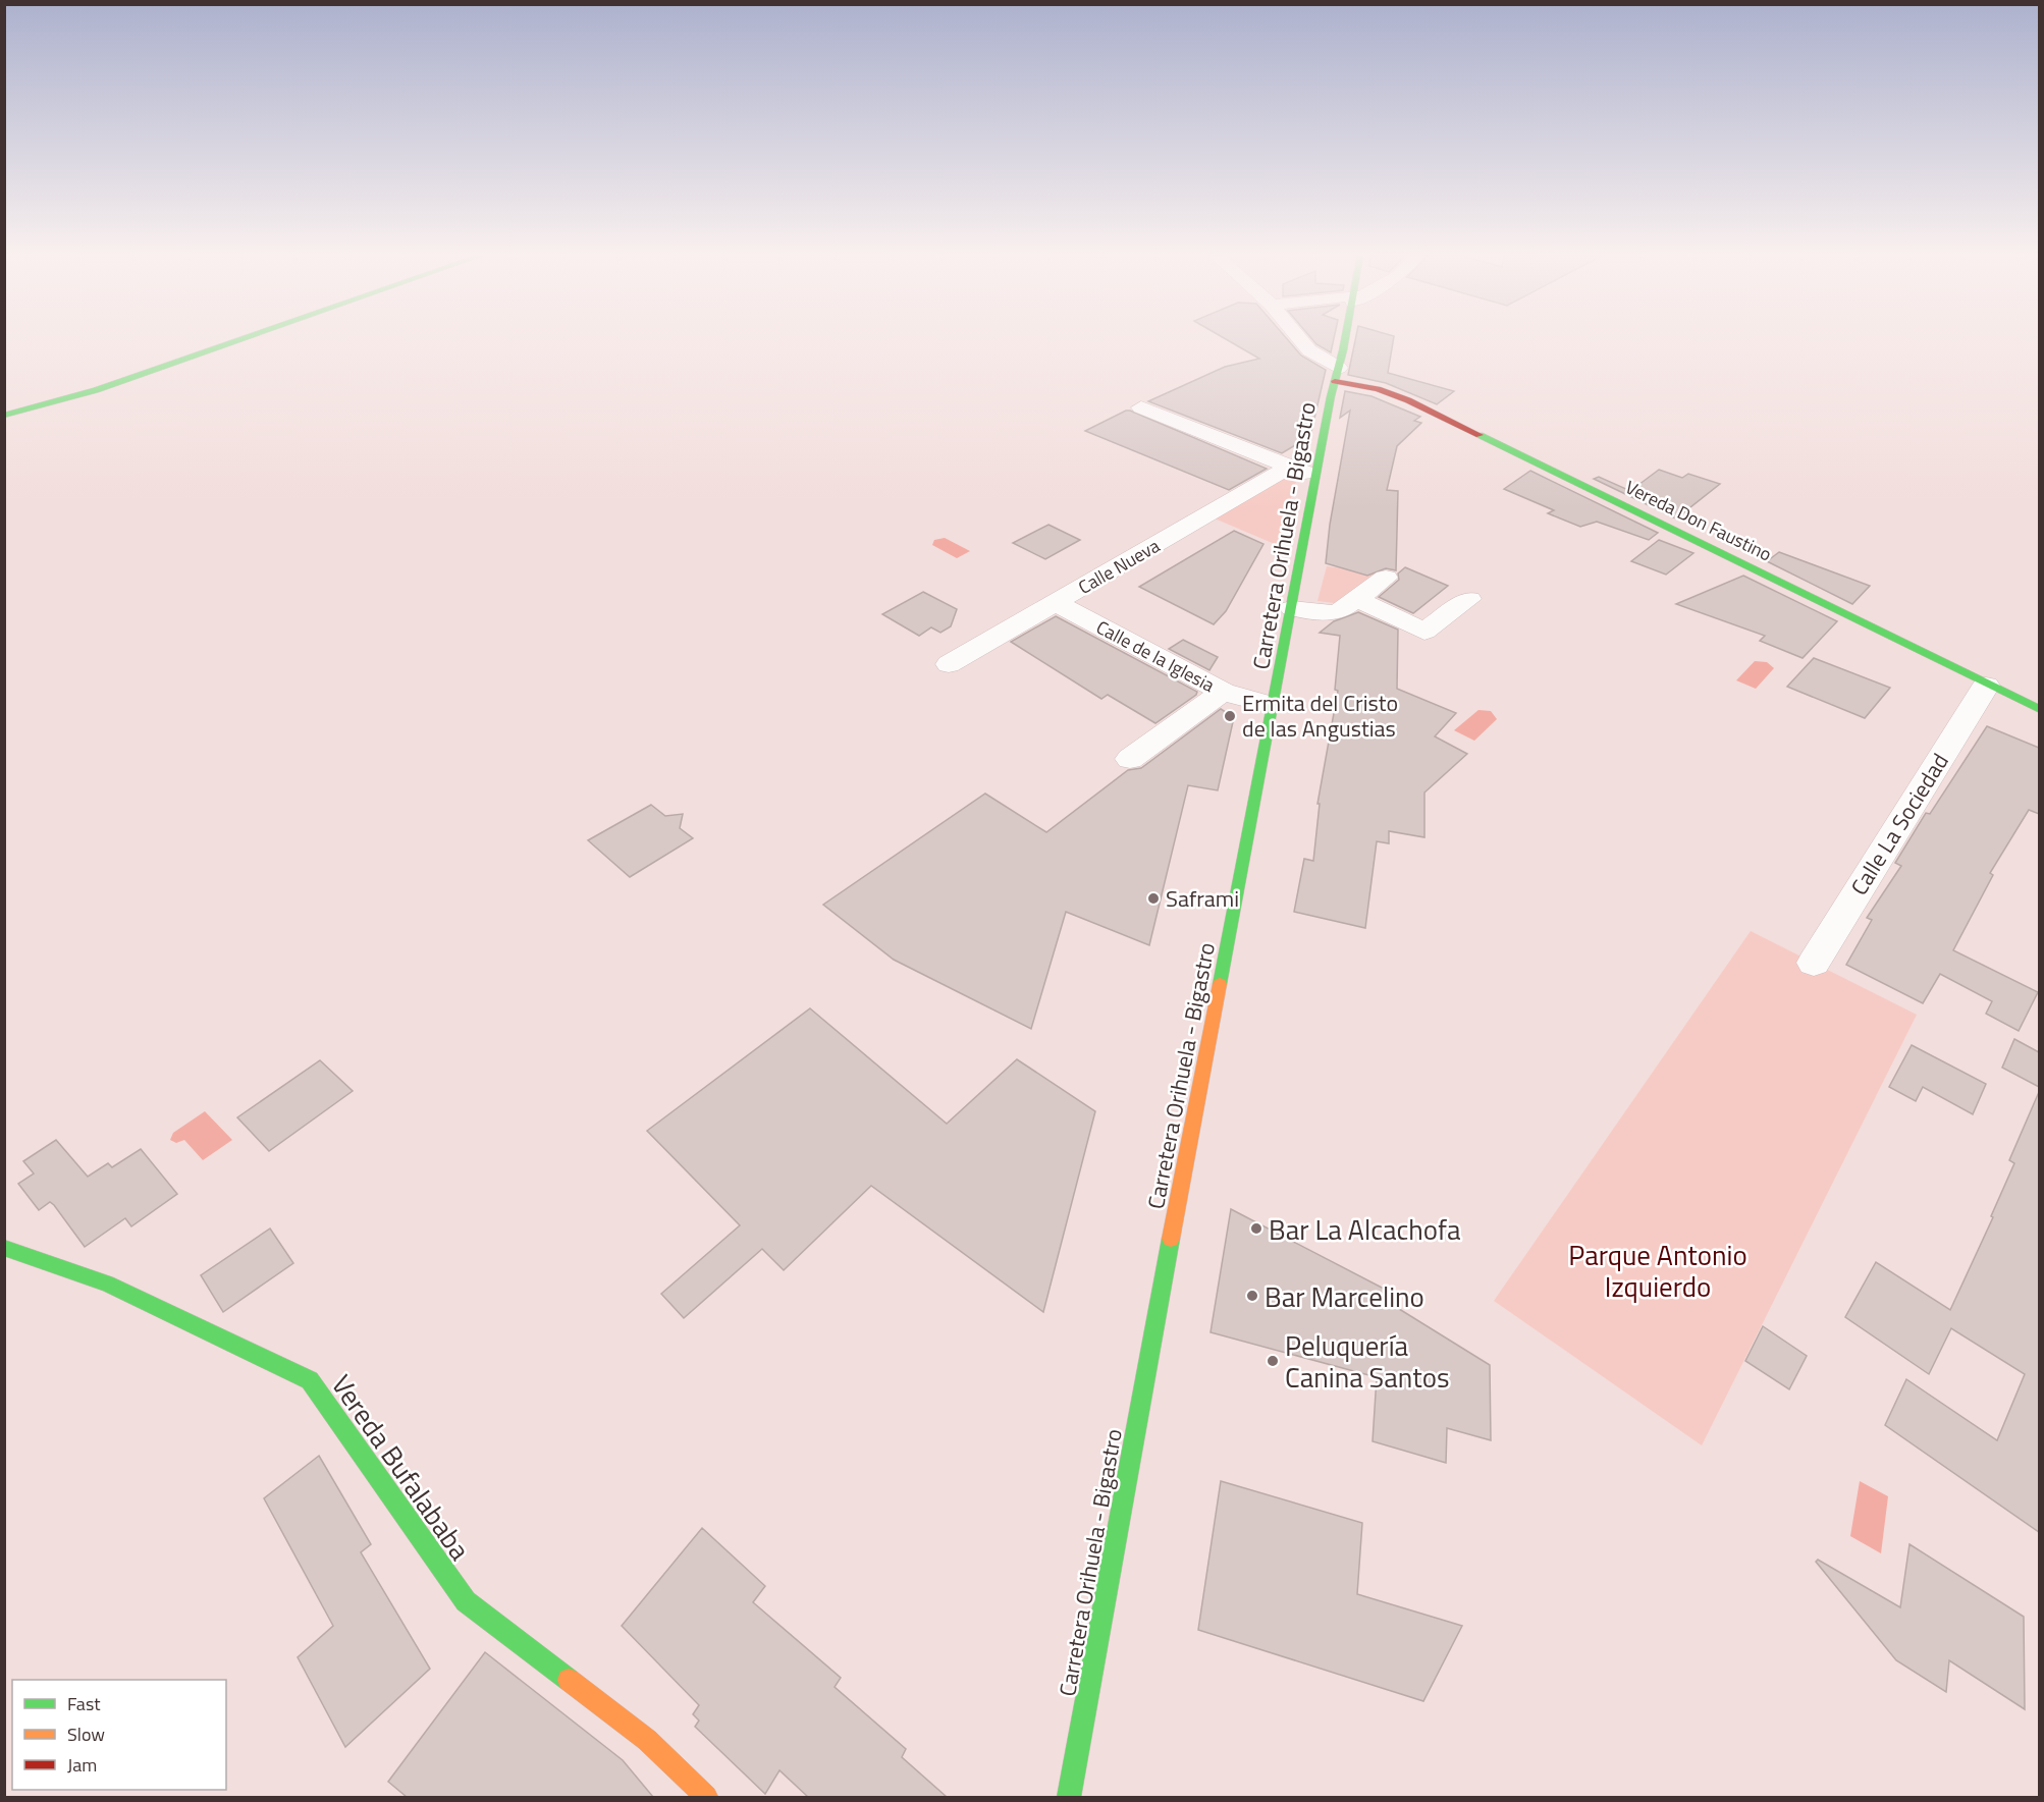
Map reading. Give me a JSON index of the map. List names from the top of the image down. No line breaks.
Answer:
{"streets":{"street":["Vereda Don Faustino","Carretera Orihuela - Bigastro","Calle Nueva","Calle de la Iglesia","Calle La Sociedad","Vereda Bufalababa"]},"crossings":[["Vereda Don Faustino","Carretera Orihuela - Bigastro"],["Vereda Don Faustino","Calle La Sociedad"],["Carretera Orihuela - Bigastro","Calle de la Iglesia"],["Calle Nueva","Calle de la Iglesia"]],"parks":["Parque Antonio Izquierdo"],"places":["Ermita del Cristo de las Angustias","Saframi","Bar La Alcachofa","Bar Marcelino","Peluquería Canina Santos"],"legend":["Fast","Slow","Jam"]}
